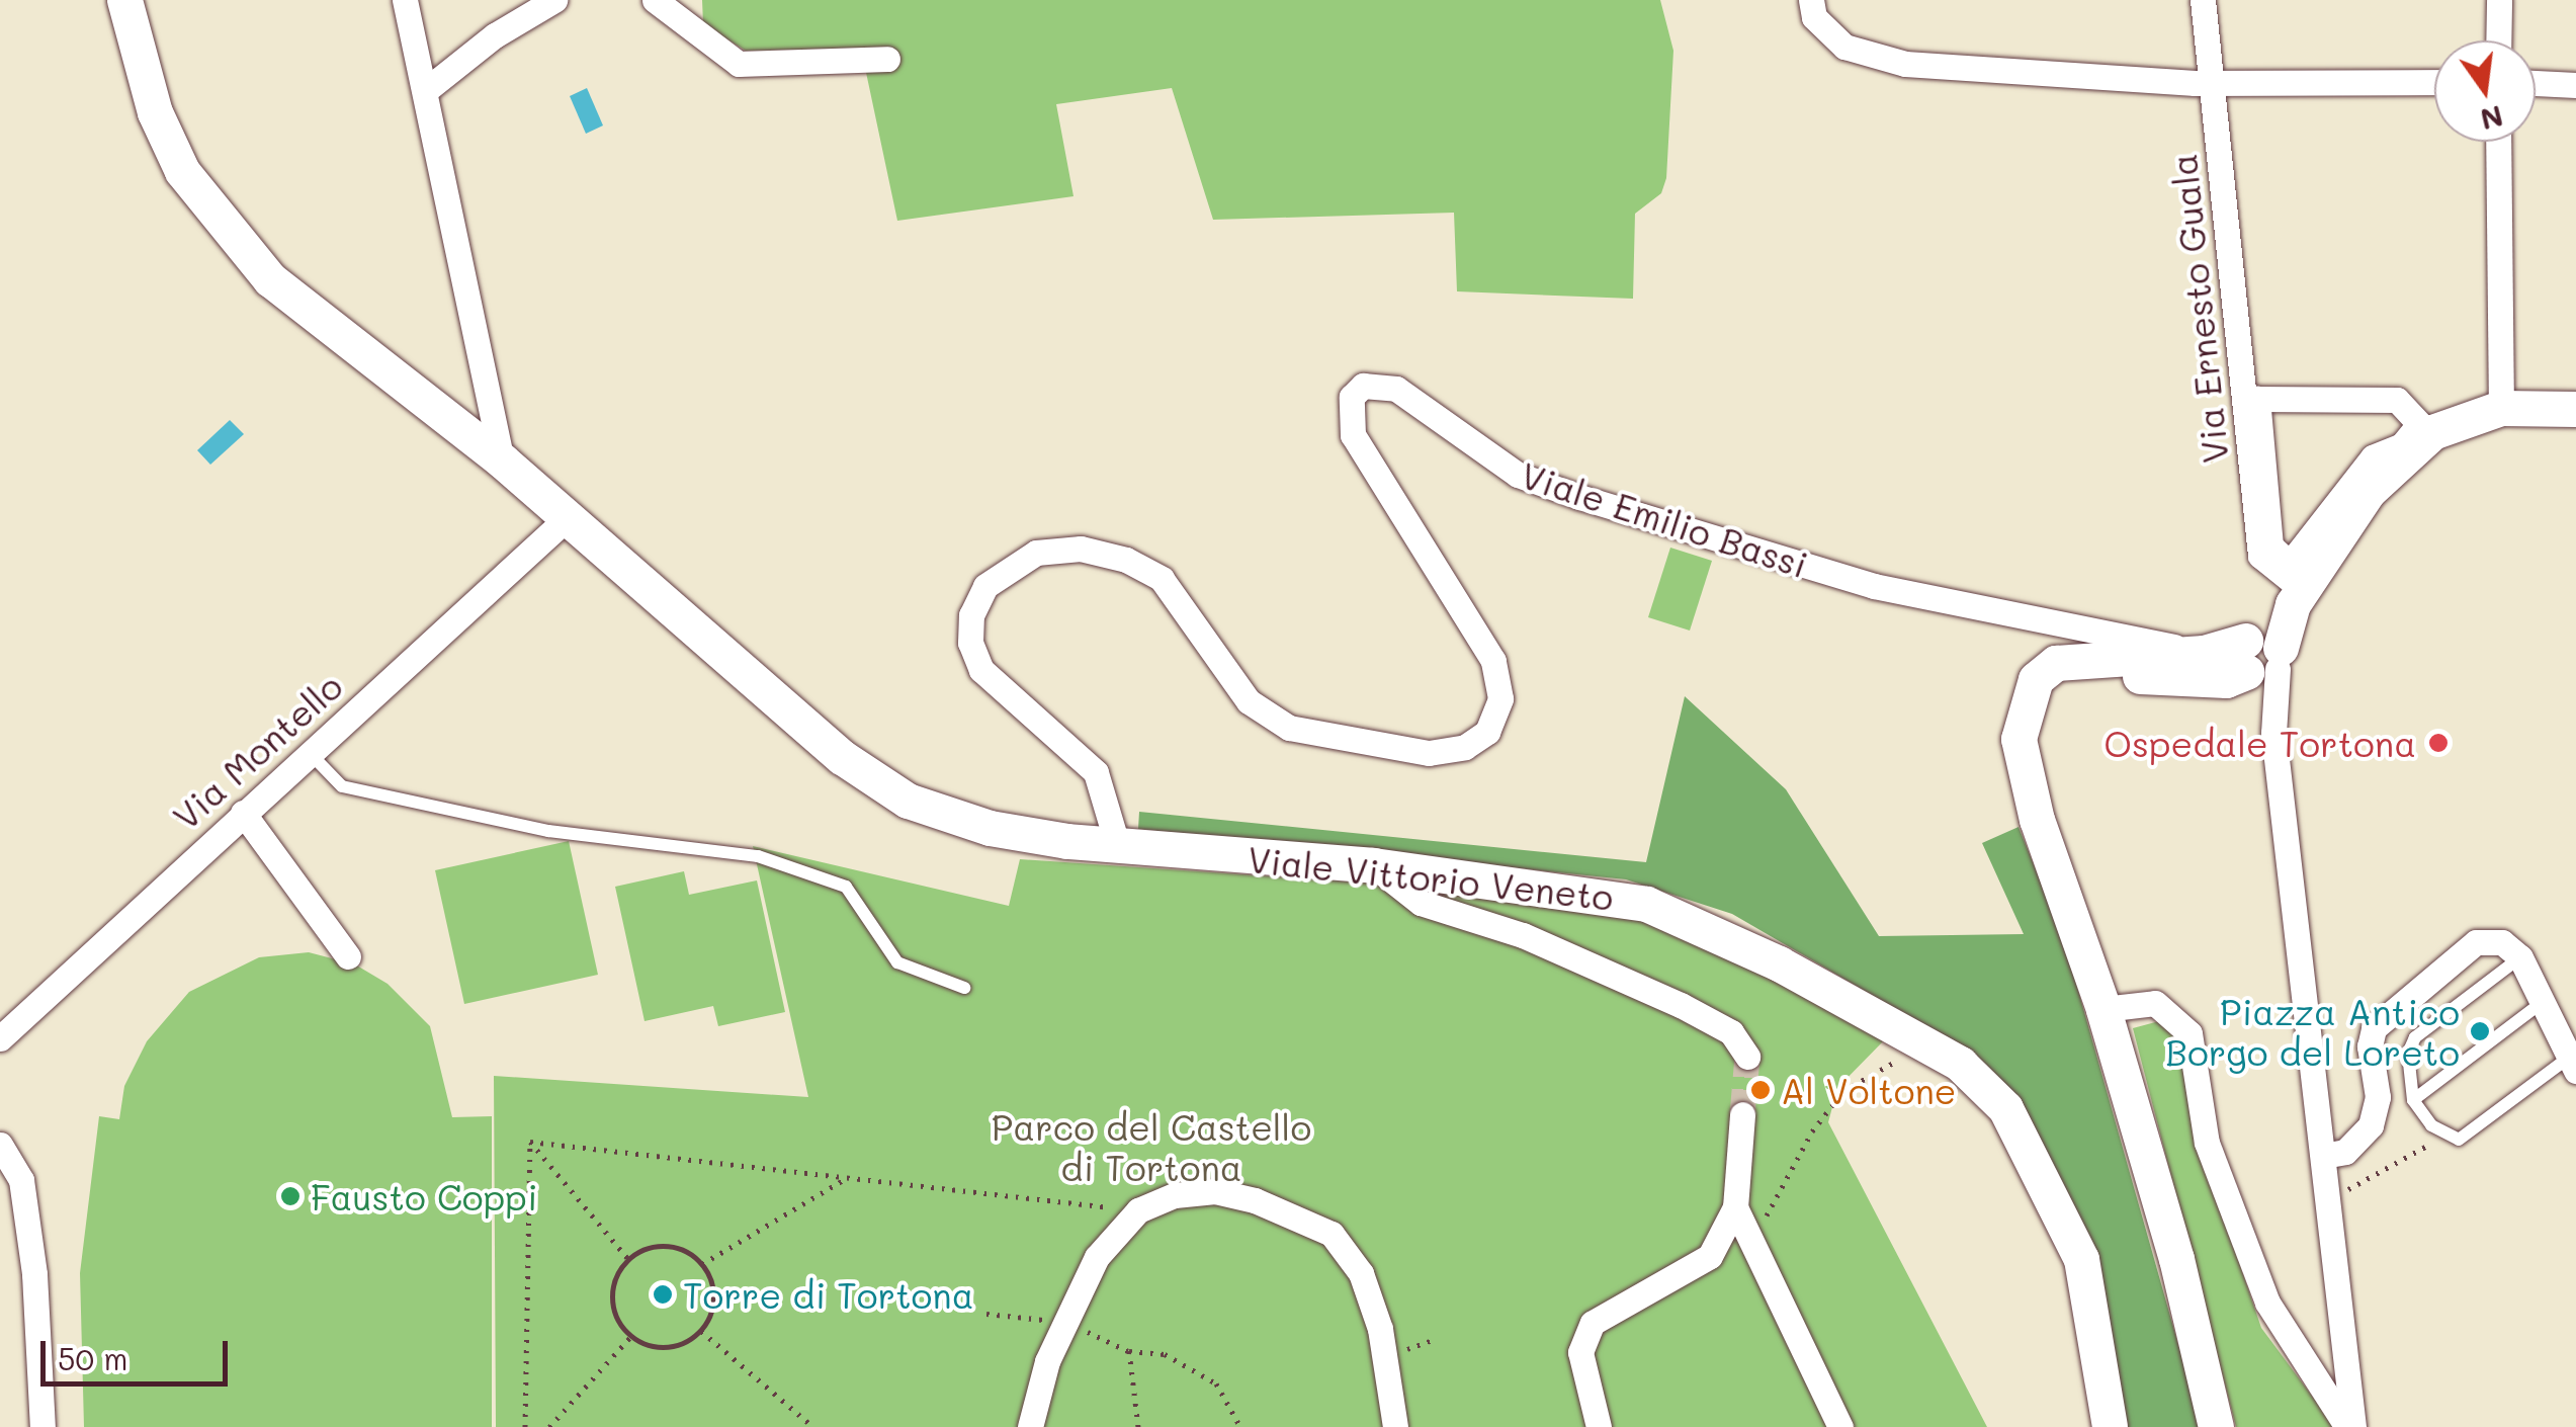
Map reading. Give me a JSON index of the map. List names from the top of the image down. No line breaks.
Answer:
{"streets":{"street":["Via Ernesto Guala","Viale Emilio Bassi","Via Montello","Viale Vittorio Veneto"]},"crossings":[["Viale Emilio Bassi","Viale Vittorio Veneto"],["Via Montello","Viale Vittorio Veneto"]],"parks":["Parco del Castello di Tortona"],"places":["Ospedale Tortona","Piazza Antico Borgo del Loreto","Al Voltone","Fausto Coppi","Torre di Tortona"],"scale_bar":"50 m","north":"bottom"}
